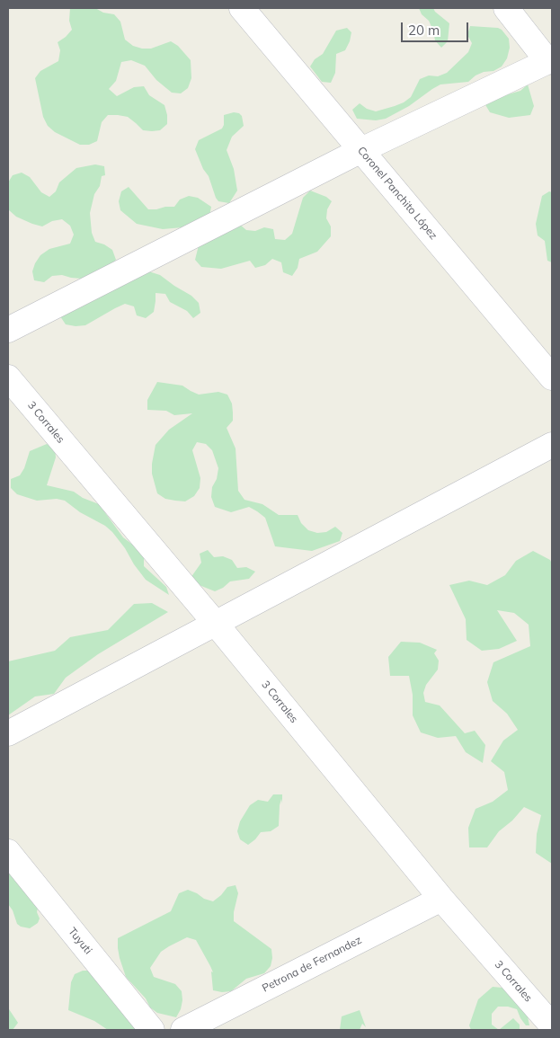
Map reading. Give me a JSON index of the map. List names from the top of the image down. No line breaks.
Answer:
{"streets":{"street":["Coronel Panchito López","3 Corrales","Tuyuti","Petrona de Fernandez"]},"crossings":[["3 Corrales","Petrona de Fernandez"]],"scale_bar":"20 m"}
